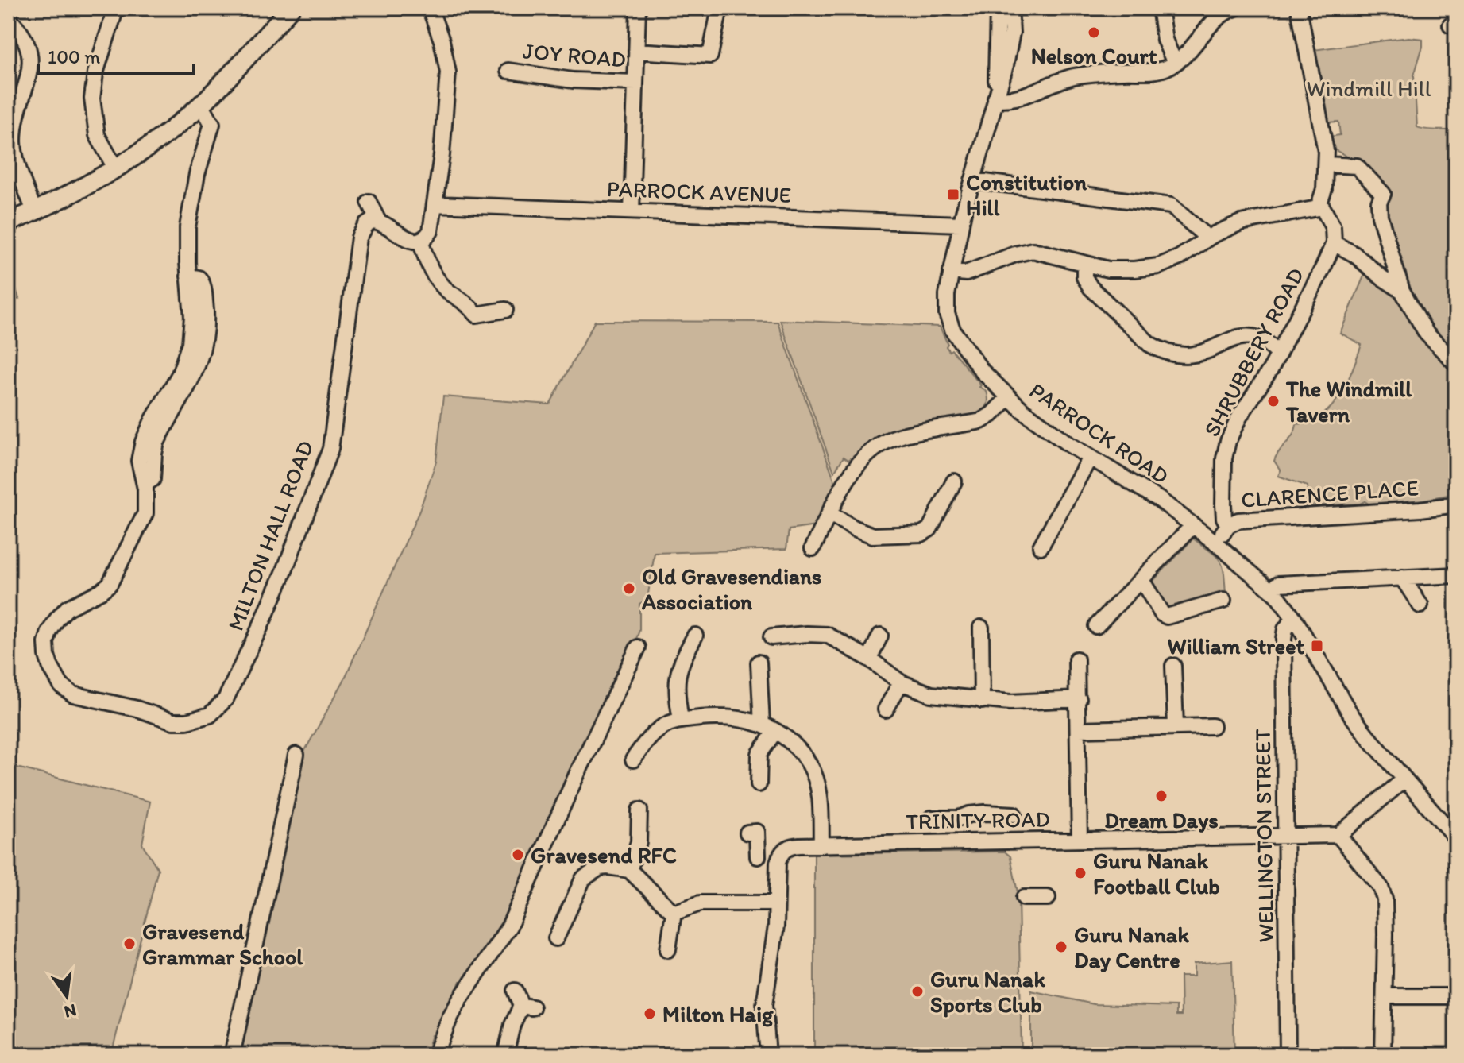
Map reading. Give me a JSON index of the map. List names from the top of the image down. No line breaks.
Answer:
{"streets":{"street":["JOY ROAD","PARROCK AVENUE","SHRUBBERY ROAD","PARROCK ROAD","CLARENCE PLACE","MILTON HALL ROAD","TRINITY ROAD","WELLINGTON STREET"]},"crossings":[["PARROCK AVENUE","PARROCK ROAD"],["SHRUBBERY ROAD","CLARENCE PLACE"],["PARROCK ROAD","CLARENCE PLACE"],["PARROCK ROAD","WELLINGTON STREET"],["TRINITY ROAD","WELLINGTON STREET"]],"parks":["Windmill Hill"],"places":{"other":["Nelson Court","The Windmill Tavern","Old Gravesendians Association","Dream Days","Gravesend RFC","Guru Nanak Football Club","Gravesend Grammar School","Guru Nanak Day Centre","Guru Nanak Sports Club","Milton Haig"],"transit":["Constitution Hill","William Street"]},"scale_bar":"100 m","north":"bottom"}
